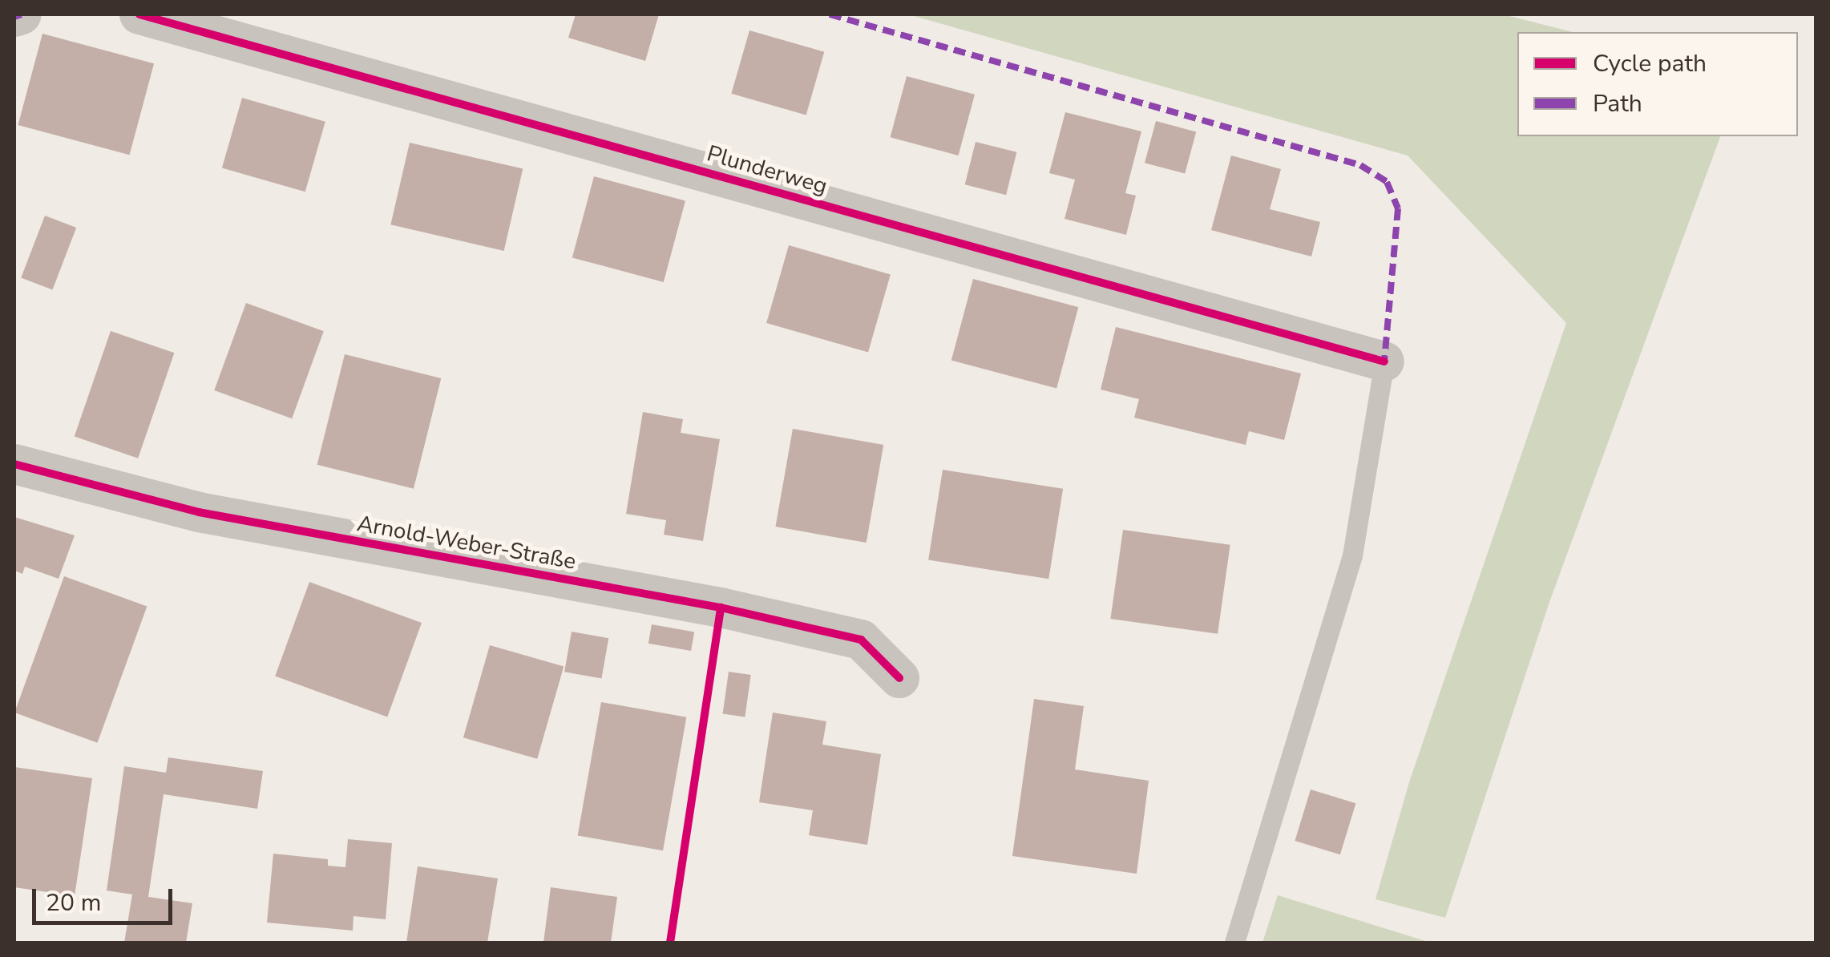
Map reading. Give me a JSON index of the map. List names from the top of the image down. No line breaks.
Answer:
{"streets":{"street":["Plunderweg","Arnold-Weber-Straße"]},"legend":["Cycle path","Path"],"scale_bar":"20 m"}
